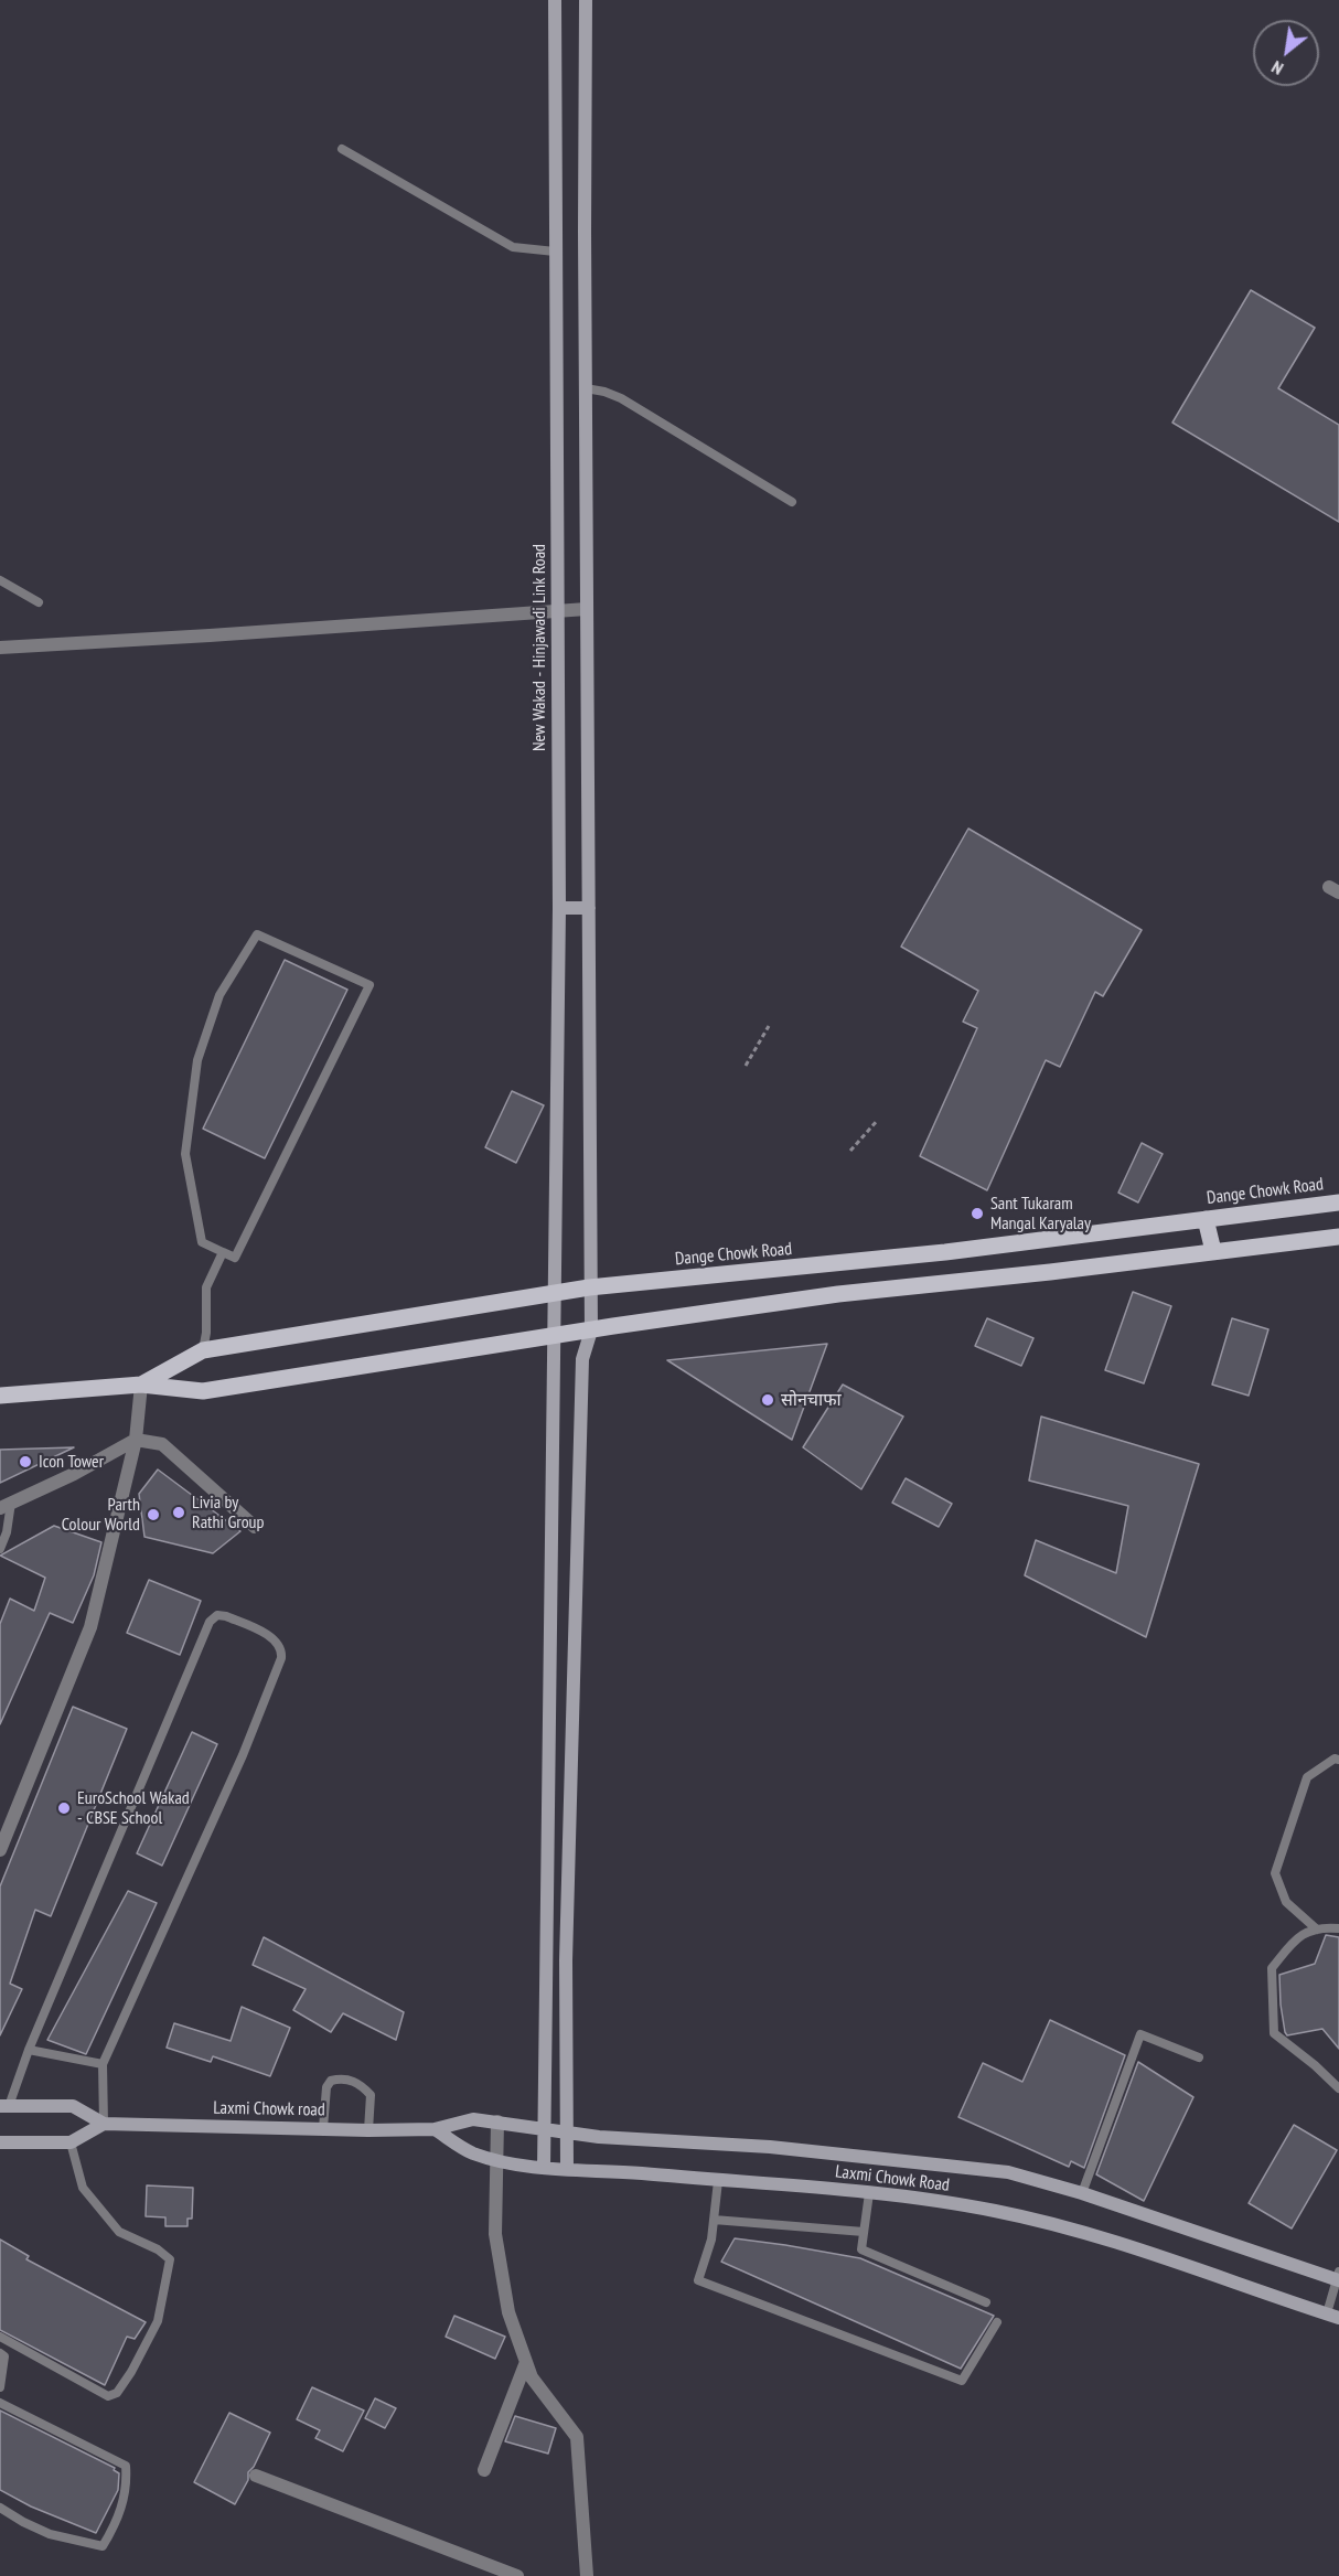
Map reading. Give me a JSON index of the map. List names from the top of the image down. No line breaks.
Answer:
{"streets":{"main road":["New Wakad - Hinjawadi Link Road","Dange Chowk Road","Laxmi Chowk road","Laxmi Chowk Road"]},"crossings":[["New Wakad - Hinjawadi Link Road","Dange Chowk Road"],["New Wakad - Hinjawadi Link Road","Laxmi Chowk Road"],["Laxmi Chowk road","Laxmi Chowk Road"]],"places":["Sant Tukaram Mangal Karyalay","सोनचाफा","Icon Tower","Livia by Rathi Group","Parth Colour World","EuroSchool Wakad - CBSE School"],"north":"bottom left"}
